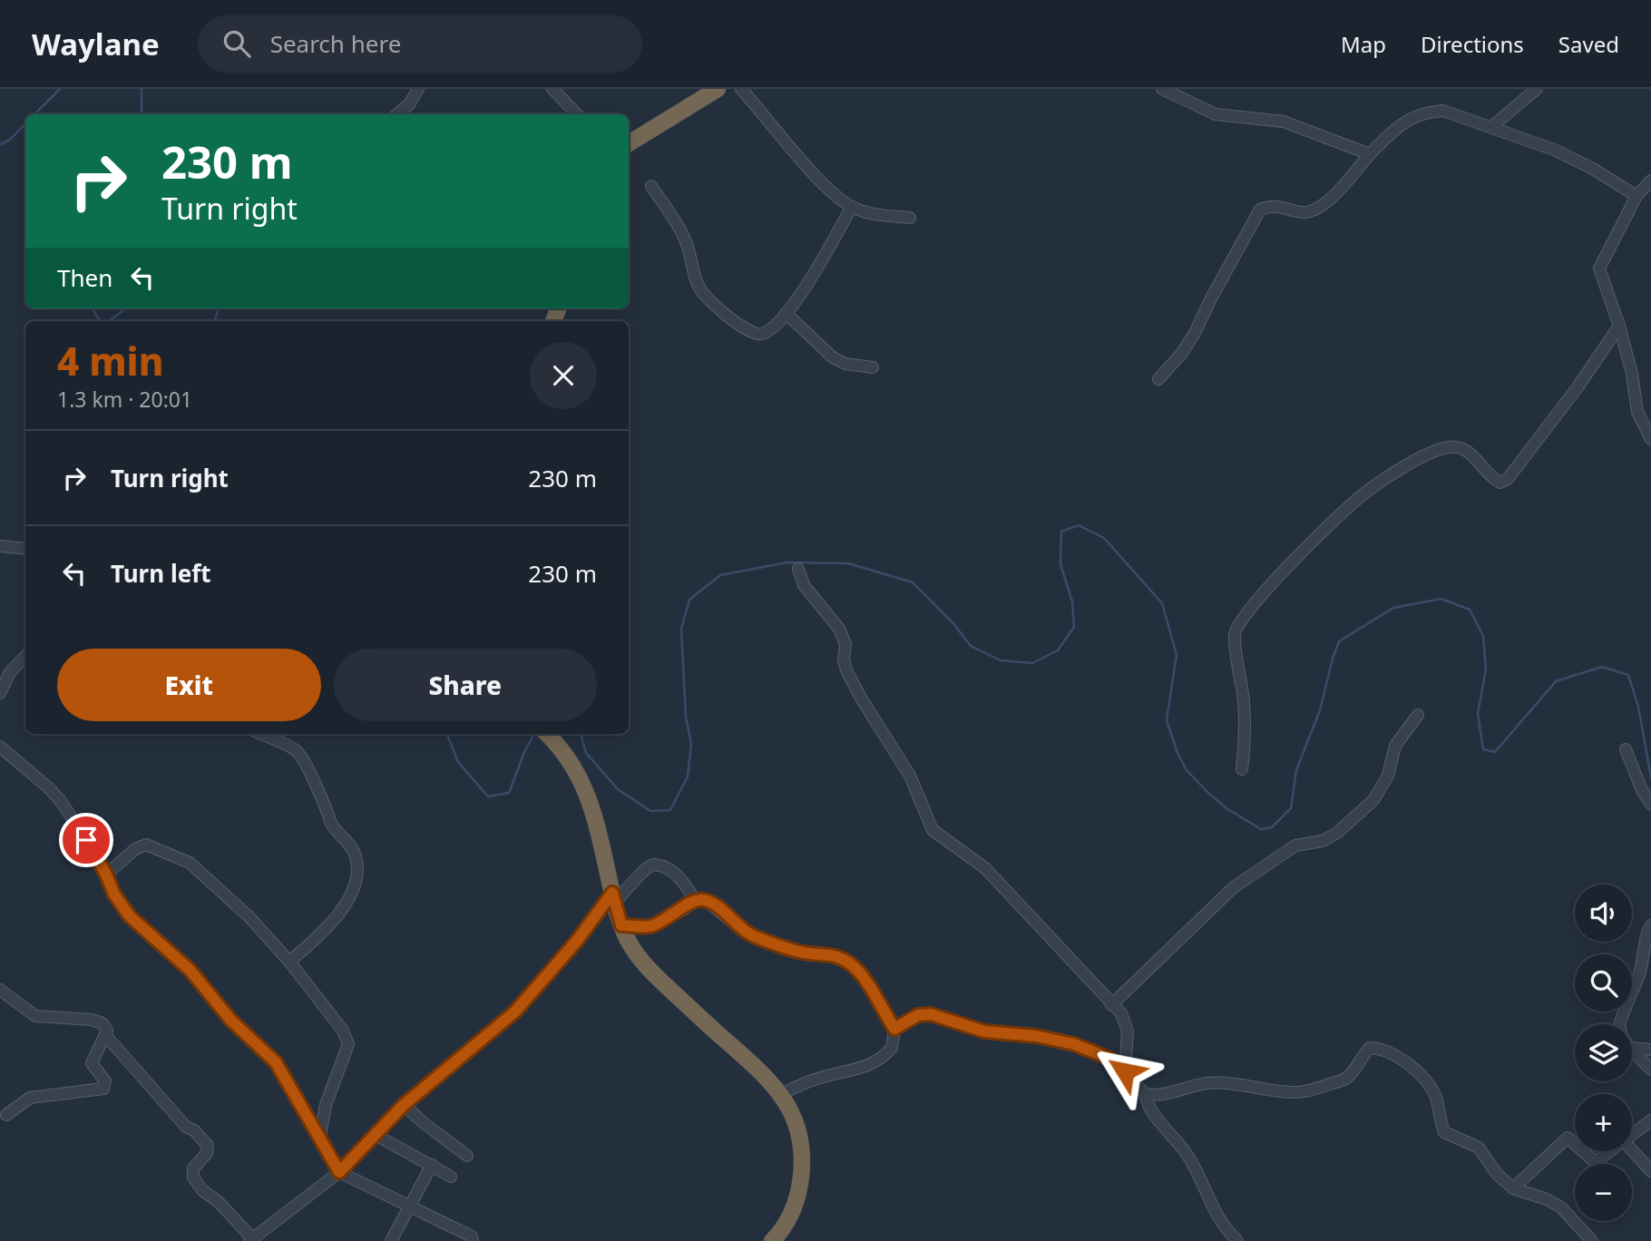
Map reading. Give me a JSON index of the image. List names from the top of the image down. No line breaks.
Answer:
{"page":{"header":"Waylane","search":"Search here","nav":["Map","Directions","Saved"],"turn":["230 m","Turn right"],"then":"Then","heading":["4 min","1.3 km · 20:01"],"list":[{"name":"Turn right","value":"230 m"},{"name":"Turn left","value":"230 m"}],"buttons":["Exit","Share"],"map_buttons":["+","−"]}}
